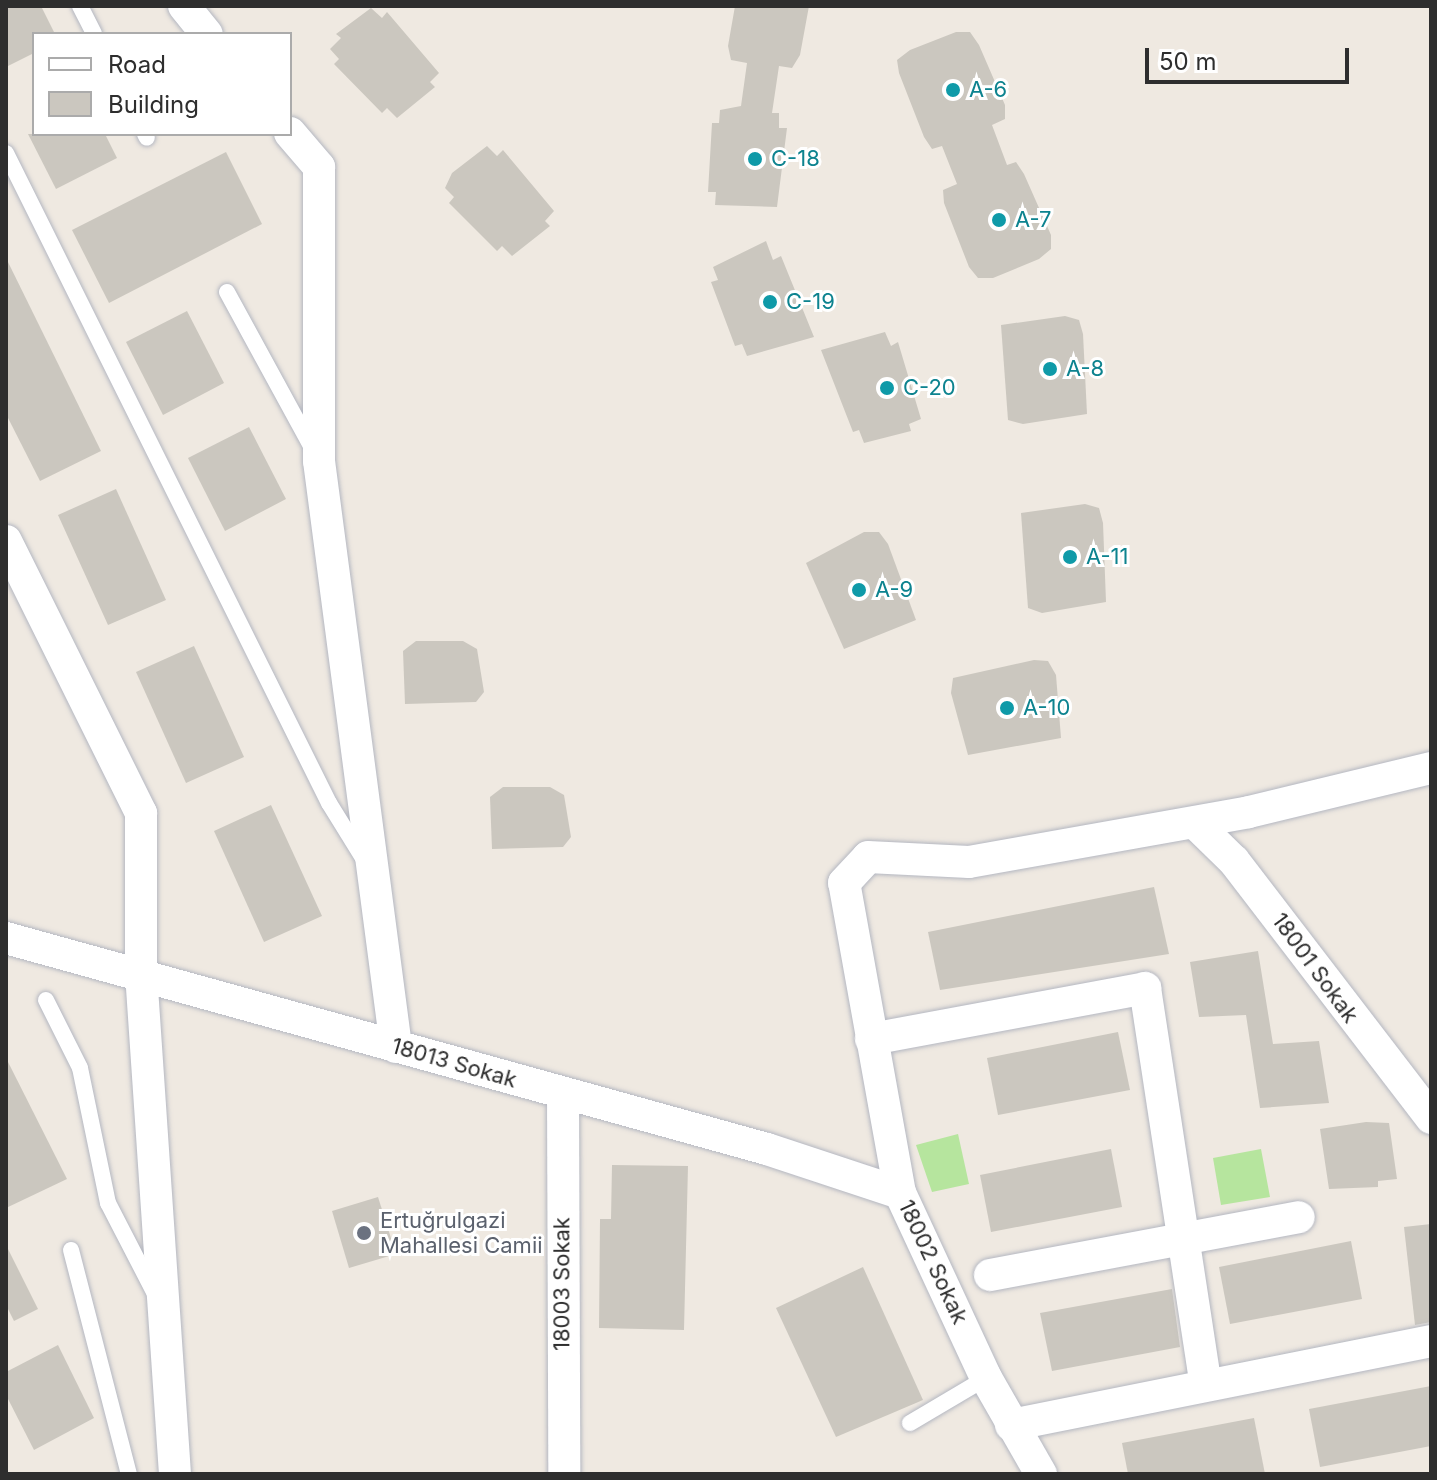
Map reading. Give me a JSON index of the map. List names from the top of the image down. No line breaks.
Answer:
{"streets":{"street":["18001 Sokak","18013 Sokak","18002 Sokak","18003 Sokak"]},"crossings":[["18001 Sokak","18002 Sokak"],["18013 Sokak","18002 Sokak"],["18013 Sokak","18003 Sokak"]],"places":["A-6","C-18","A-7","C-19","A-8","C-20","A-11","A-9","A-10","Ertuğrulgazi Mahallesi Camii"],"legend":["Road","Building"],"scale_bar":"50 m"}
